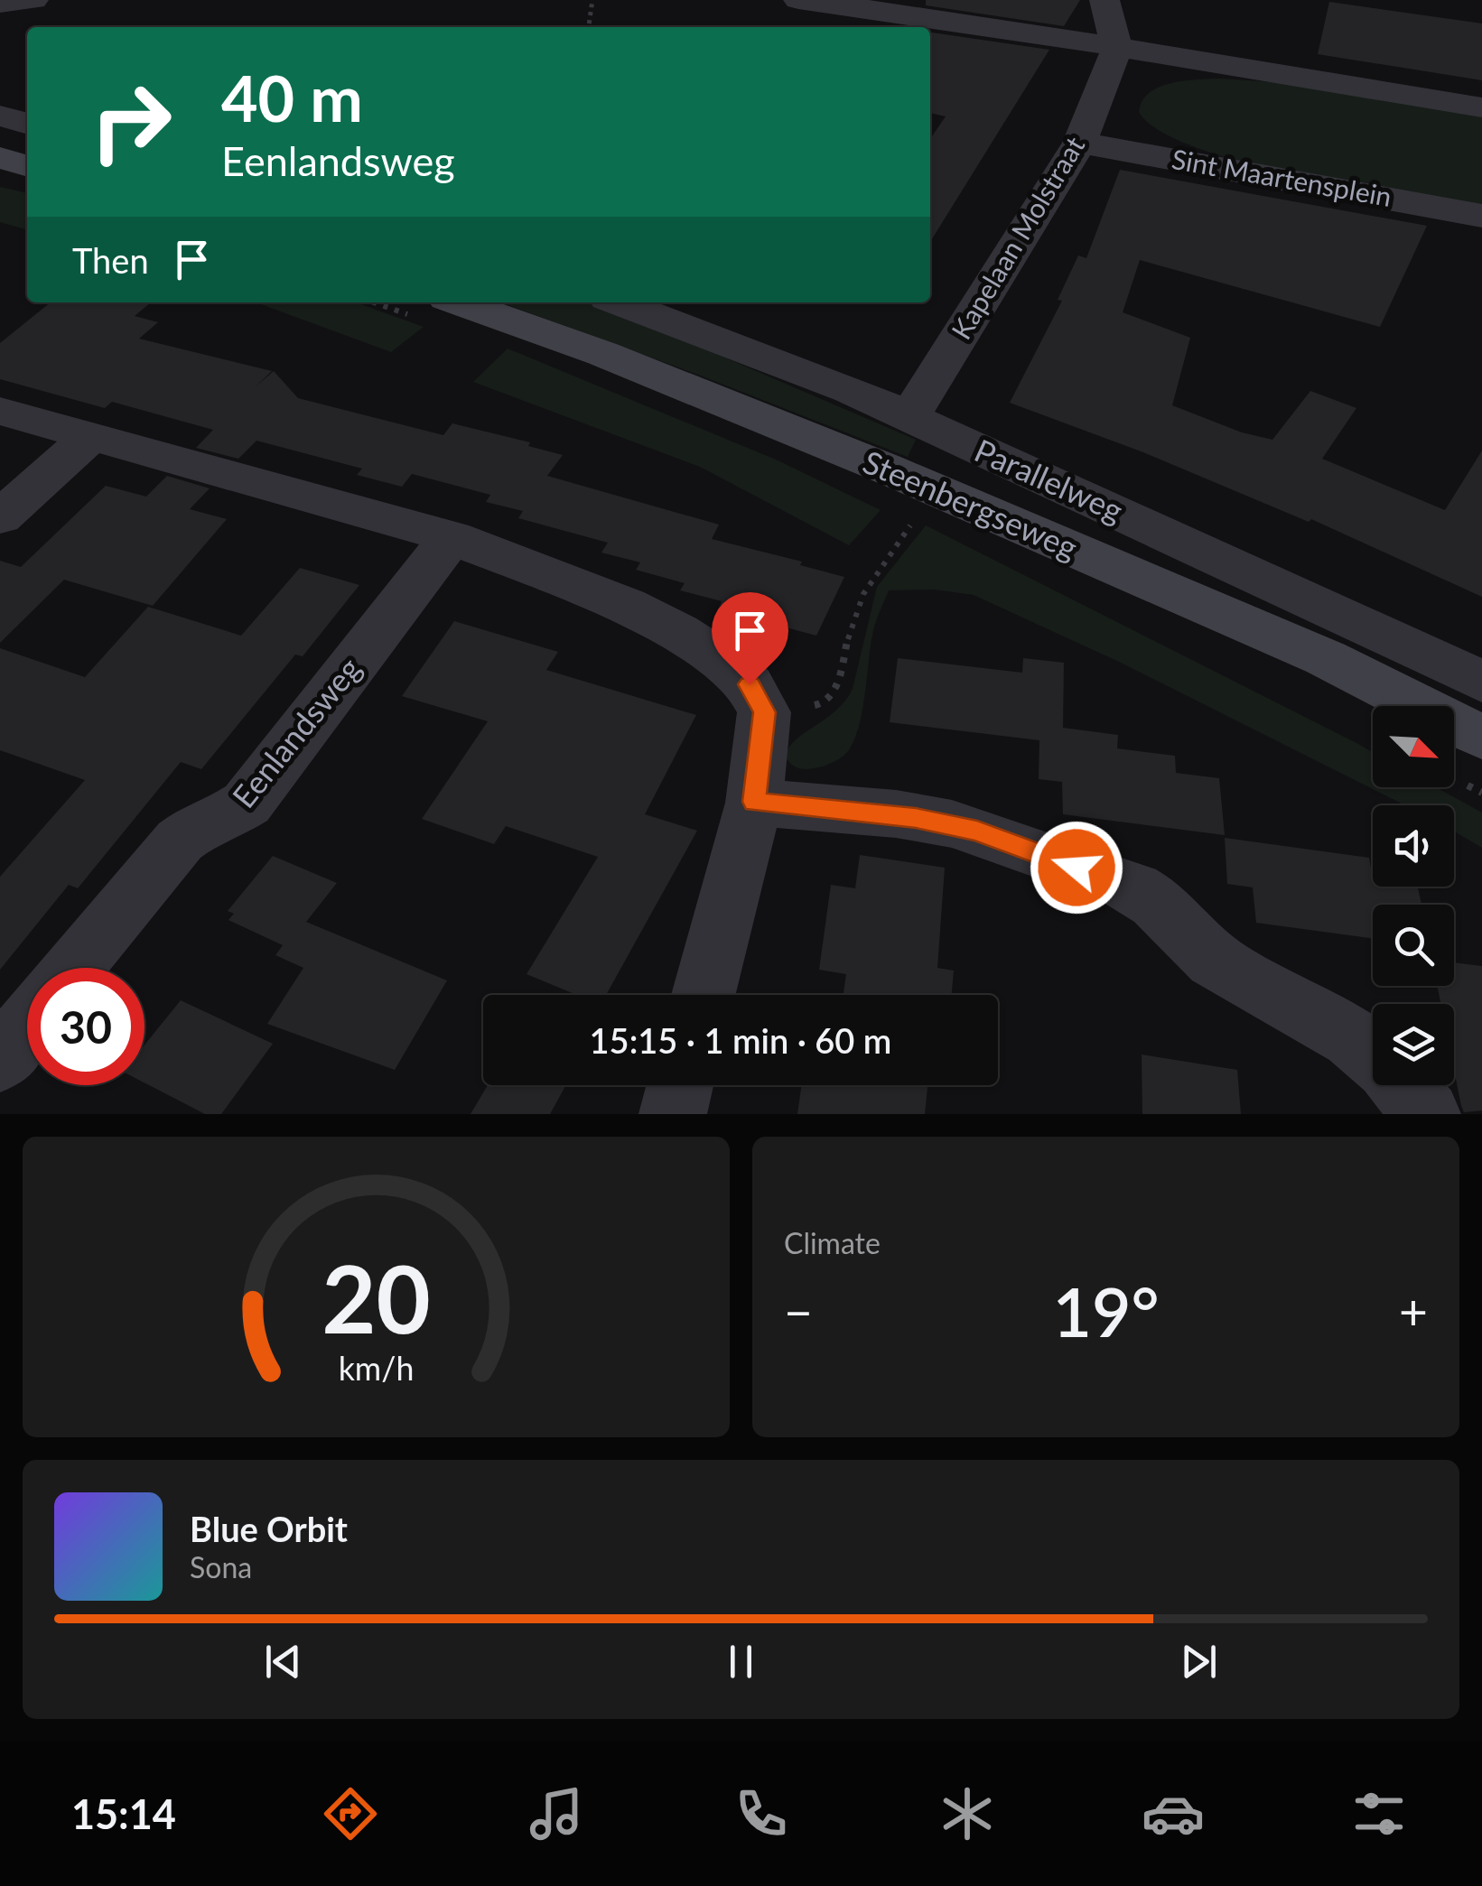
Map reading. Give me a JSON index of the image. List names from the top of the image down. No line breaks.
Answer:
{"streets":{"main road":["Steenbergseweg"],"street":["Sint Maartensplein","Kapelaan Molstraat","Parallelweg","Eenlandsweg"]},"crossings":[["Sint Maartensplein","Kapelaan Molstraat"],["Kapelaan Molstraat","Parallelweg"]],"north":"bottom right","page":{"turn":["40 m","Eenlandsweg"],"then":"Then","limit":"30","trip":"15:15 · 1 min · 60 m","tile":"Climate","heat":["−","19°","+"],"song":["Blue Orbit","Sona"],"tabs":"15:14","gauge":["20","km/h"]}}
